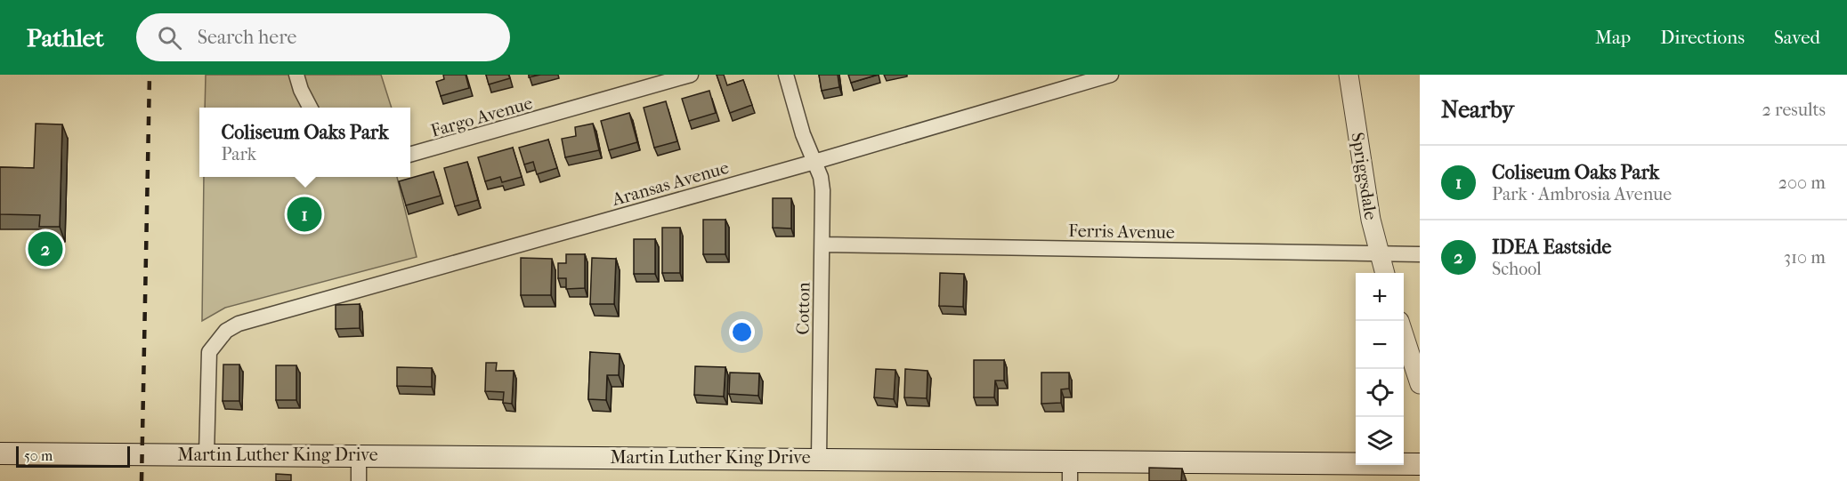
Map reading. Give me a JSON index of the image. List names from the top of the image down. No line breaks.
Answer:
{"streets":{"main road":["Martin Luther King Drive"],"street":["Fargo Avenue","Spriggsdale","Aransas Avenue","Ferris Avenue","Cotton"]},"crossings":[["Spriggsdale","Ferris Avenue"],["Aransas Avenue","Cotton"],["Aransas Avenue","Martin Luther King Drive"],["Ferris Avenue","Cotton"],["Cotton","Martin Luther King Drive"]],"scale_bar":"50 m","page":{"header":"Pathlet","search":"Search here","nav":["Map","Directions","Saved"],"heading":["Nearby","2 results"],"popup":["Coliseum Oaks Park","Park"],"list":[{"mark":"1","name":"Coliseum Oaks Park","note":"Park · Ambrosia Avenue","value":"200 m"},{"mark":"2","name":"IDEA Eastside","note":"School","value":"310 m"}],"pins":["1","2"],"map_buttons":["+","−"],"scale":"50 m"}}
